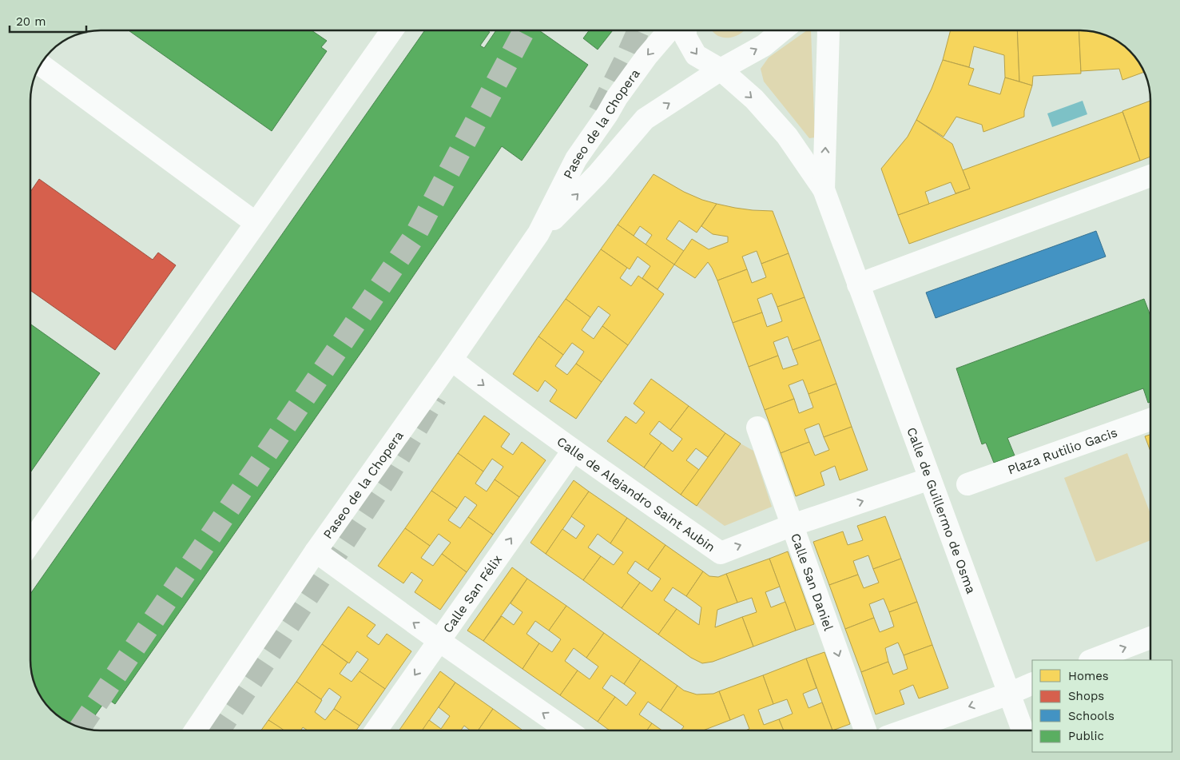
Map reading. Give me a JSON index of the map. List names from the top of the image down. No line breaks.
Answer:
{"streets":{"street":["Paseo de la Chopera","Plaza Rutilio Gacis","Calle de Alejandro Saint Aubin","Calle de Guillermo de Osma","Calle San Daniel","Calle San Félix"]},"crossings":[["Paseo de la Chopera","Calle de Alejandro Saint Aubin"],["Paseo de la Chopera","Calle de Guillermo de Osma"],["Calle de Alejandro Saint Aubin","Calle de Guillermo de Osma"],["Calle de Alejandro Saint Aubin","Calle San Daniel"],["Calle de Alejandro Saint Aubin","Calle San Félix"]],"one_way":["Calle de Alejandro Saint Aubin","Calle San Daniel"],"legend":["Homes","Shops","Schools","Public"],"scale_bar":"20 m"}
